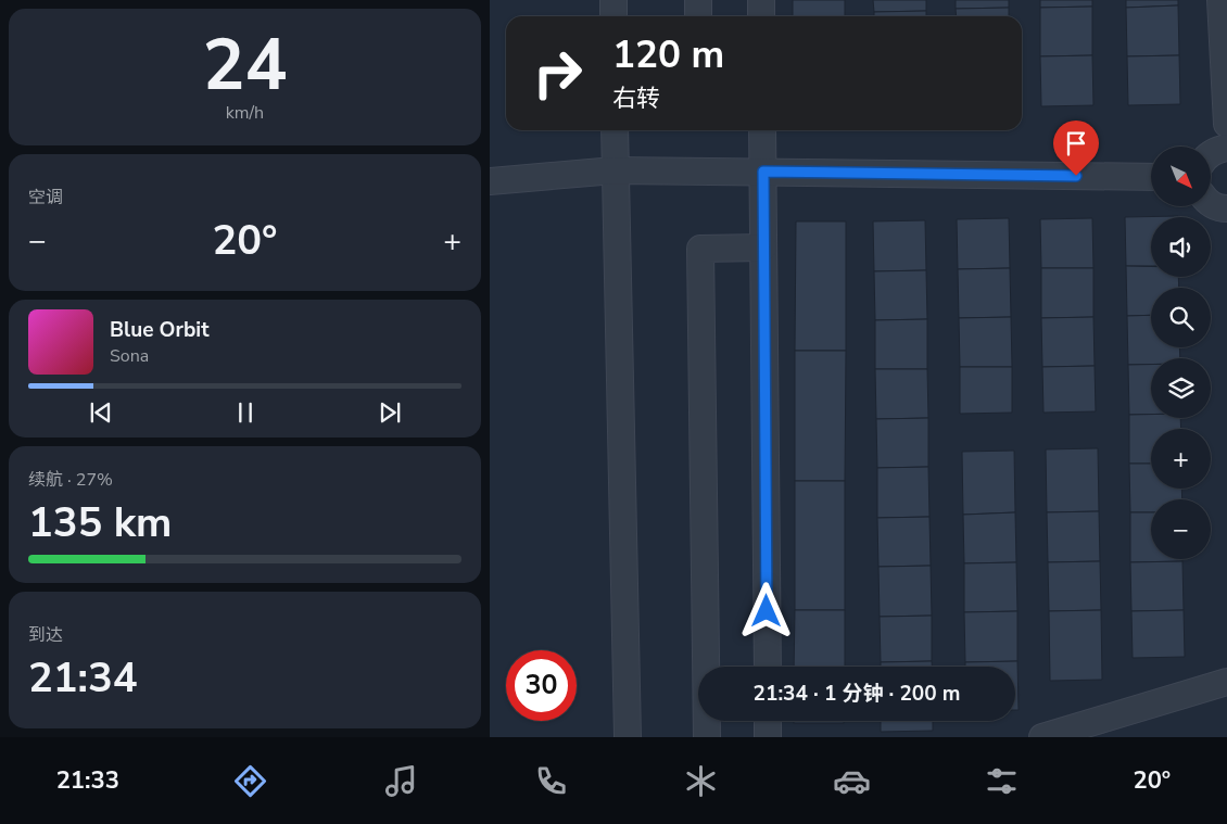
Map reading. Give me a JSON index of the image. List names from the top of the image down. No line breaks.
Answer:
{"north":"bottom right","page":{"tile":[["24","km/h"],"空调",["续航 · 27%","135 km"],["到达","21:34"]],"turn":["120 m","右转"],"map_buttons":["+","−"],"heat":["−","20°","+"],"song":["Blue Orbit","Sona"],"limit":"30","trip":"21:34 · 1 分钟 · 200 m","tabs":["21:33","20°"]}}
